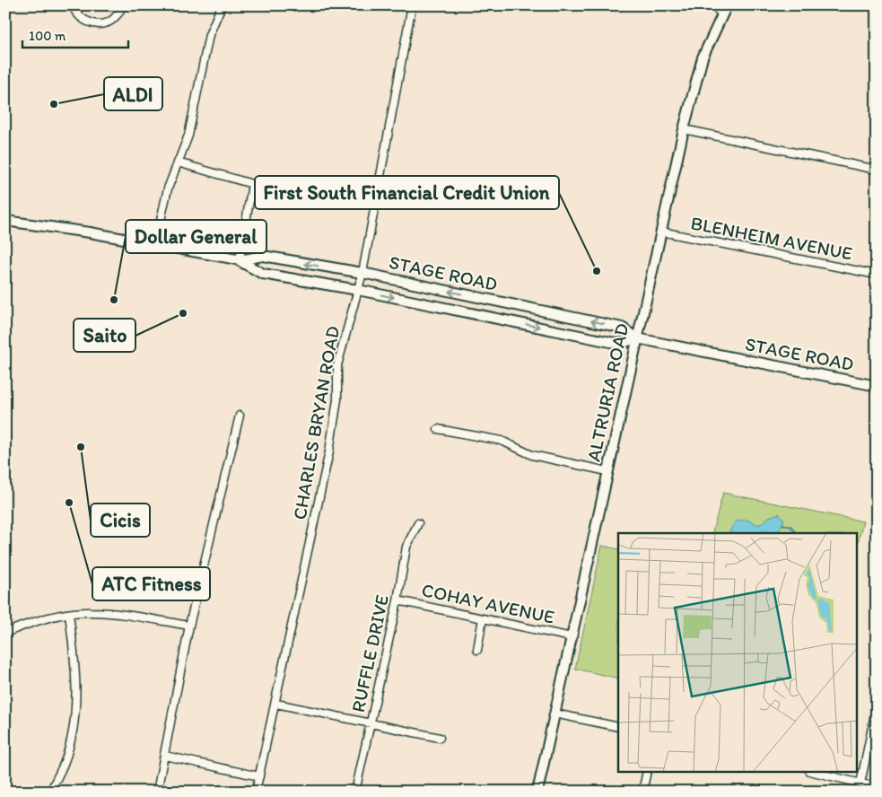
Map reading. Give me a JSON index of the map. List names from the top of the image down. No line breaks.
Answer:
{"streets":{"main road":["STAGE ROAD","ALTRURIA ROAD"],"street":["BLENHEIM AVENUE","CHARLES BRYAN ROAD","COHAY AVENUE","RUFFLE DRIVE"]},"crossings":[["BLENHEIM AVENUE","ALTRURIA ROAD"],["STAGE ROAD","ALTRURIA ROAD"],["STAGE ROAD","CHARLES BRYAN ROAD"],["ALTRURIA ROAD","COHAY AVENUE"],["COHAY AVENUE","RUFFLE DRIVE"]],"places":["ALDI","First South Financial Credit Union","Dollar General","Saito","Cicis","ATC Fitness"],"scale_bar":"100 m"}
